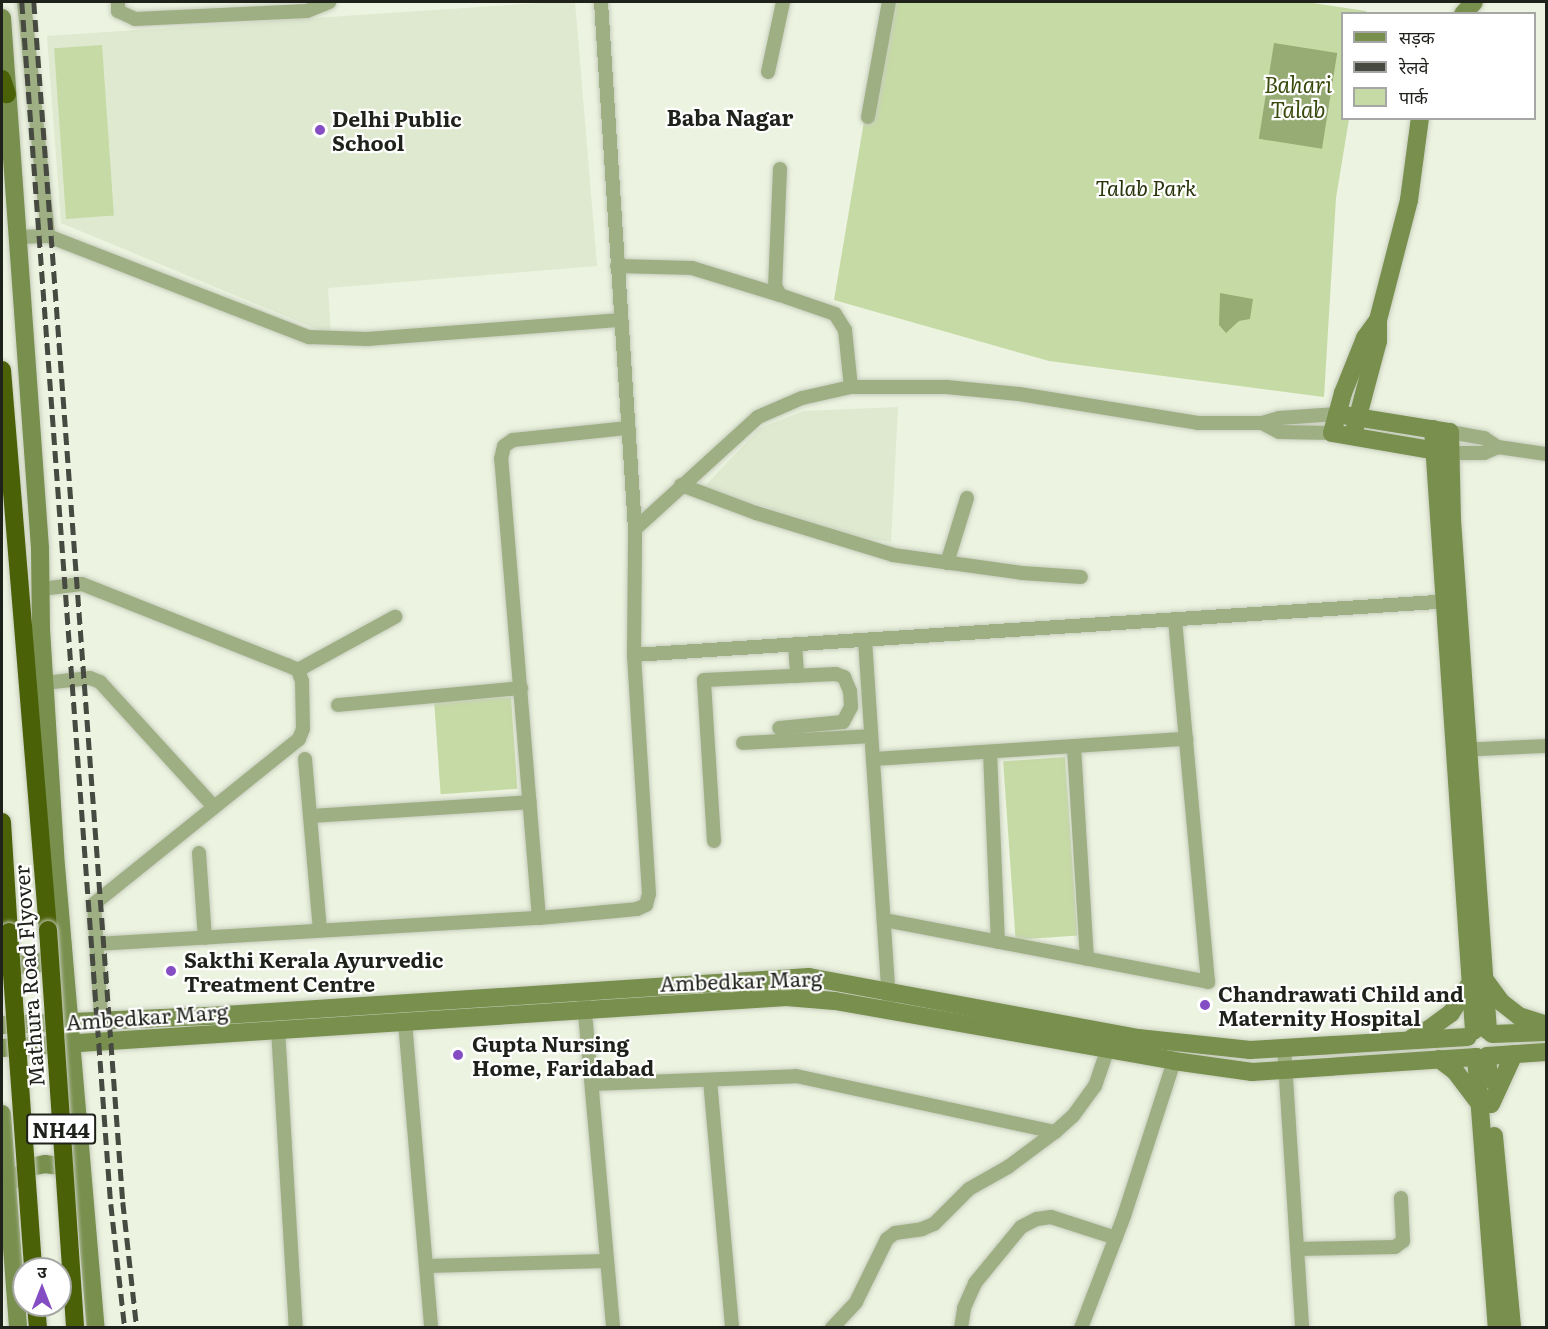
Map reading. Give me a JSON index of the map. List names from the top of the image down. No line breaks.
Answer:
{"streets":{"highway":["Mathura Road Flyover","NH44"],"street":["Ambedkar Marg"]},"districts":["Baba Nagar"],"water":["Bahari Talab"],"parks":["Talab Park"],"places":["Delhi Public School","Sakthi Kerala Ayurvedic Treatment Centre","Chandrawati Child and Maternity Hospital","Gupta Nursing Home, Faridabad"],"legend":["सड़क","रेलवे","पार्क"],"north":"top"}
